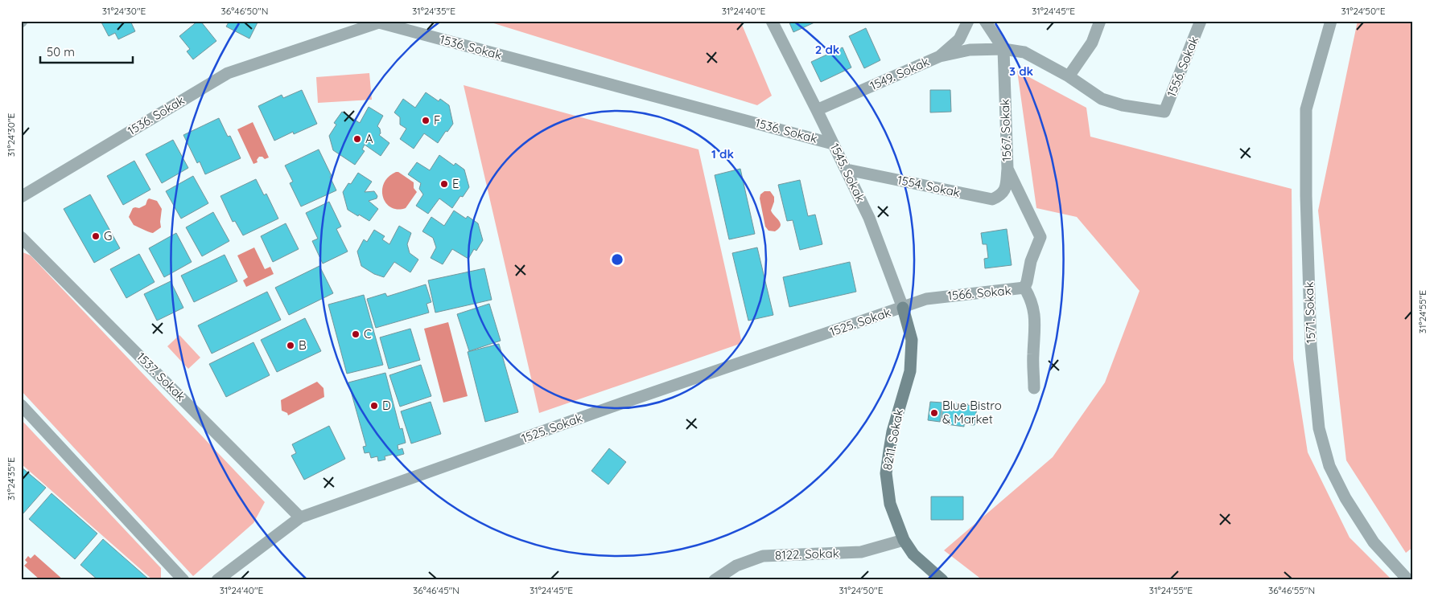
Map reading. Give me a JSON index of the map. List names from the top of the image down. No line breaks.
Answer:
{"streets":{"street":["1536. Sokak","1556. Sokak","1549. Sokak","1567. Sokak","1545. Sokak","1554. Sokak","1566. Sokak","1571. Sokak","1525. Sokak","1537. Sokak","8211. Sokak","8122. Sokak"]},"crossings":[["1536. Sokak","1545. Sokak"],["1549. Sokak","1545. Sokak"],["1567. Sokak","1554. Sokak"],["1567. Sokak","1566. Sokak"],["1545. Sokak","1554. Sokak"],["1545. Sokak","1566. Sokak"],["1545. Sokak","1525. Sokak"],["1545. Sokak","8211. Sokak"],["1566. Sokak","1525. Sokak"],["1566. Sokak","8211. Sokak"],["1525. Sokak","1537. Sokak"],["1525. Sokak","8211. Sokak"],["8211. Sokak","8122. Sokak"]],"places":["F","A","E","G","C","B","D","Blue Bistro & Market"],"scale_bar":"50 m","coordinates":["31°24'30\"E","36°46'50\"N","31°24'35\"E","31°24'40\"E","31°24'45\"E","31°24'50\"E","31°24'55\"E","36°46'45\"N","36°46'55\"N"],"rings":["2 dk","3 dk","1 dk"]}
